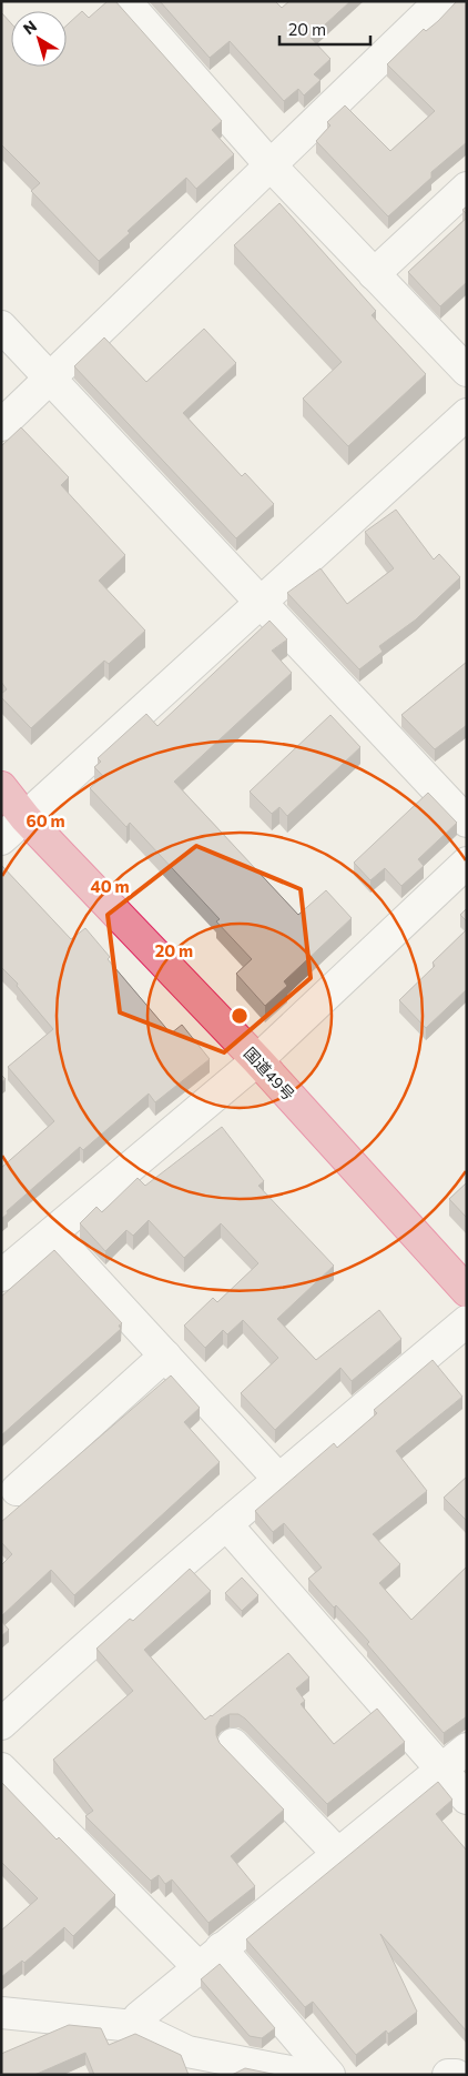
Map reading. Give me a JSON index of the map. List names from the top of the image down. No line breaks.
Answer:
{"streets":{"highway":["国道49号"]},"scale_bar":"20 m","north":"top left","rings":["60 m","40 m","20 m"]}
